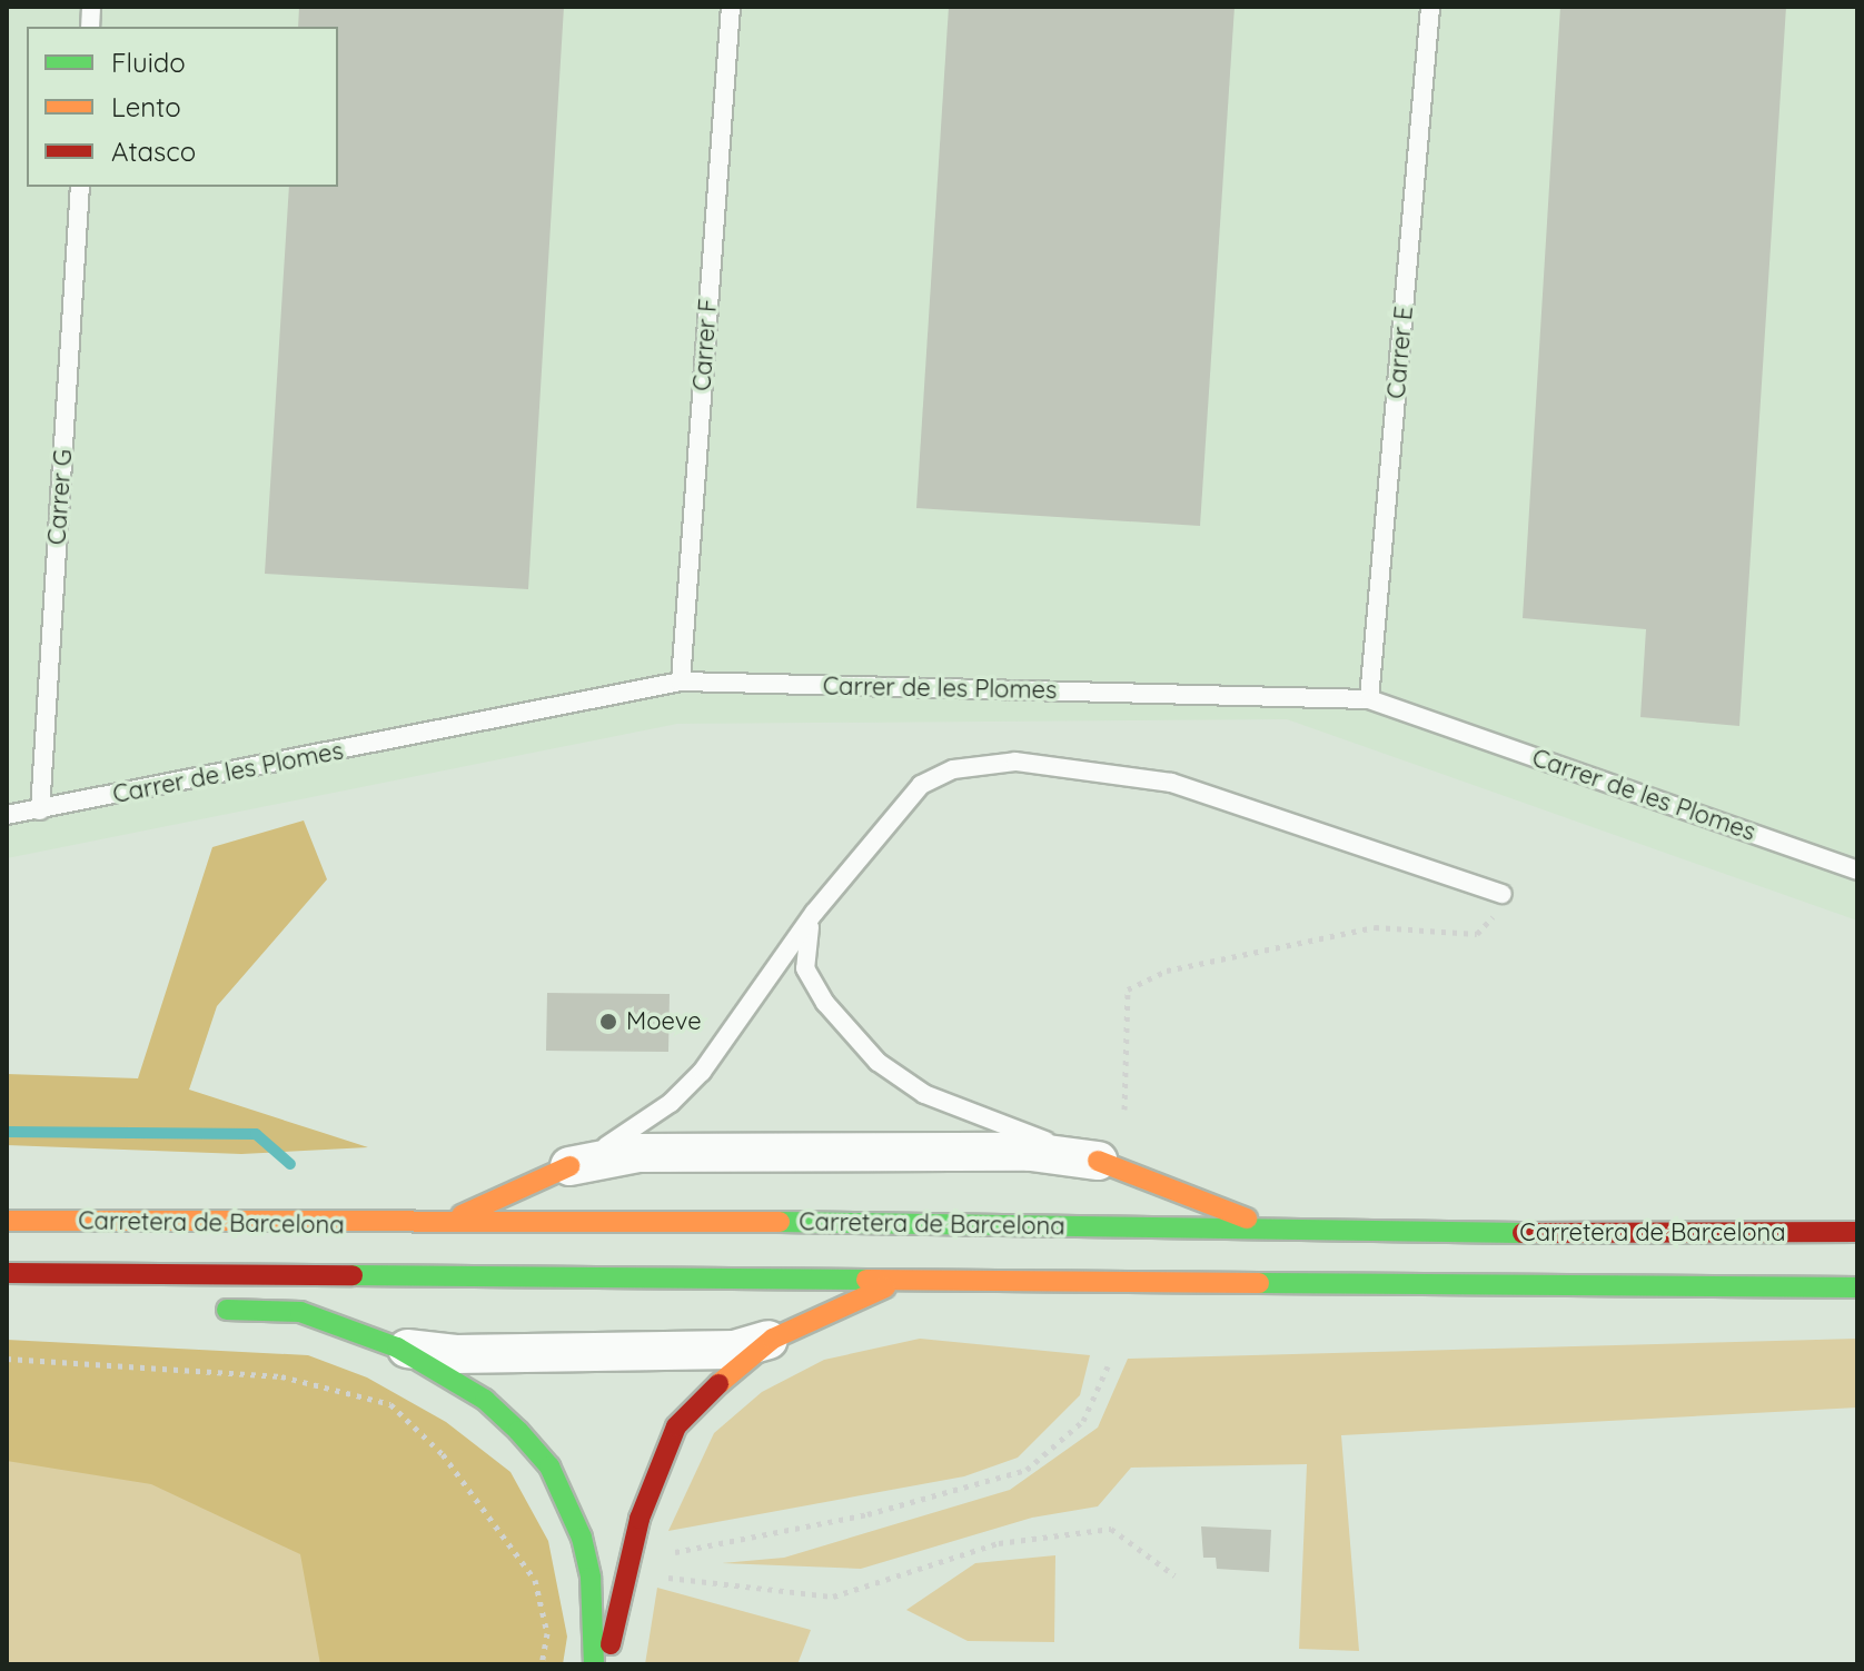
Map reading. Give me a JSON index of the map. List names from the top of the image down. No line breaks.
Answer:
{"streets":{"highway":["Carretera de Barcelona"],"lane":["Carrer F","Carrer E","Carrer G","Carrer de les Plomes"]},"crossings":[["Carrer F","Carrer de les Plomes"],["Carrer E","Carrer de les Plomes"],["Carrer G","Carrer de les Plomes"]],"places":["Moeve"],"legend":["Fluido","Lento","Atasco"]}
